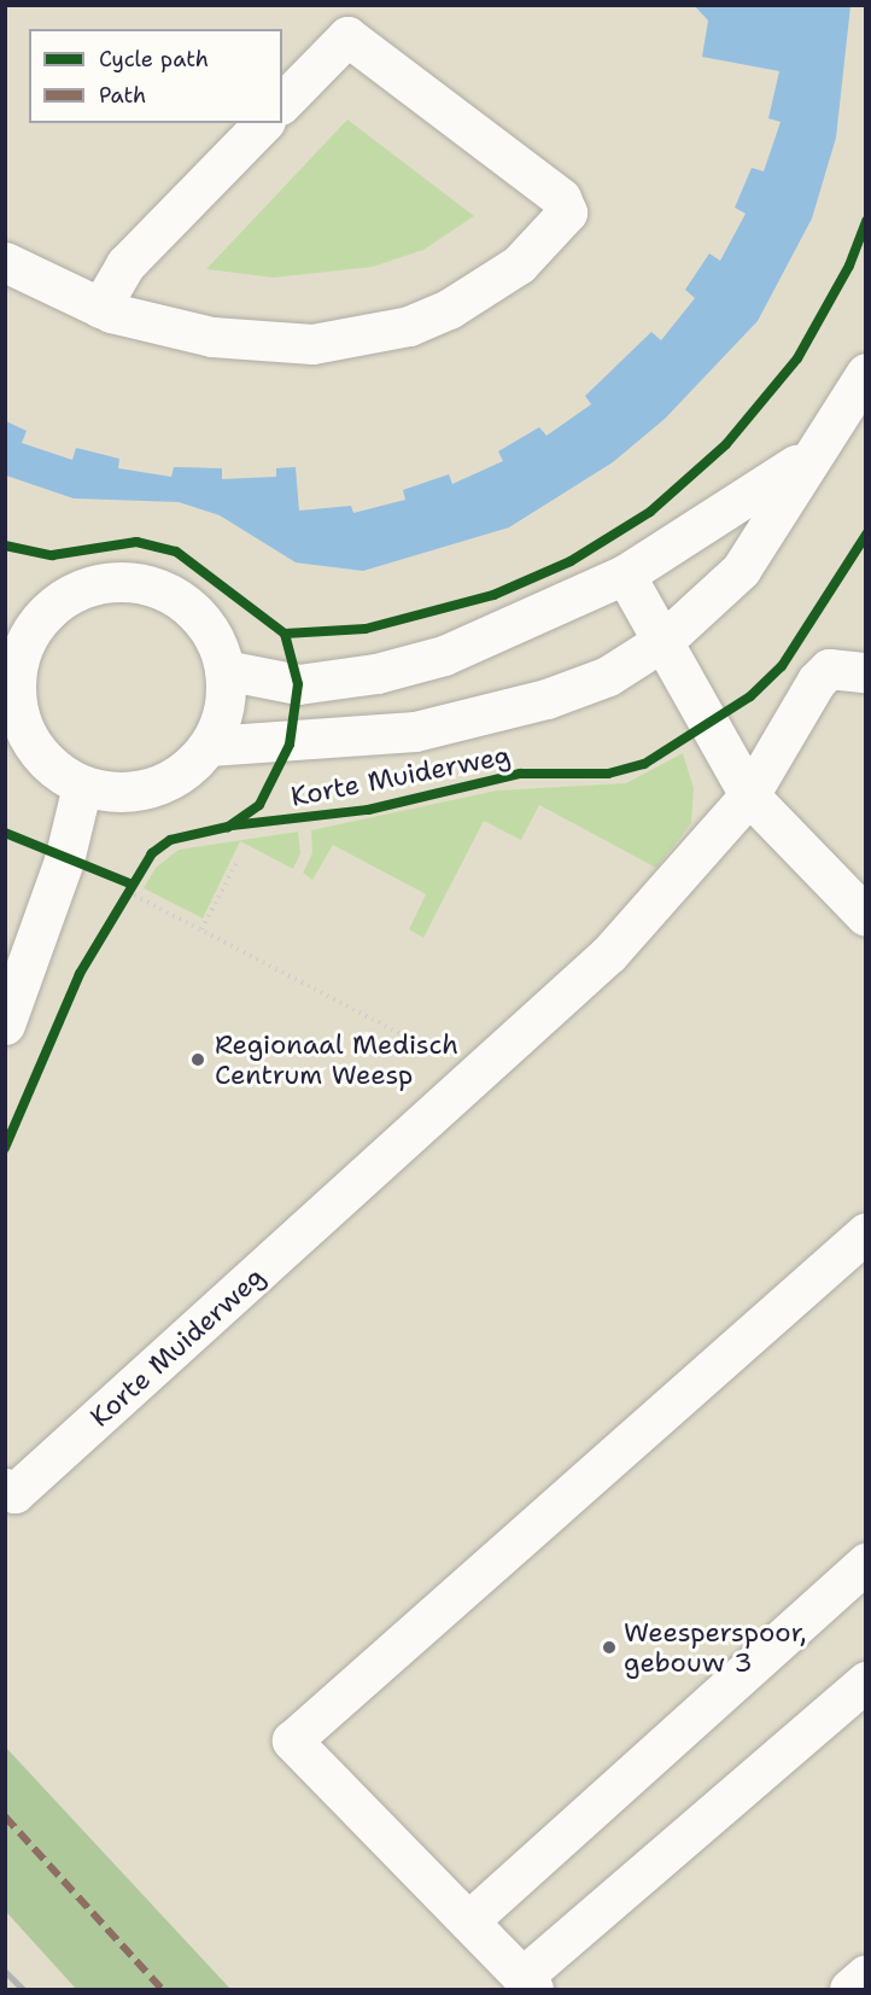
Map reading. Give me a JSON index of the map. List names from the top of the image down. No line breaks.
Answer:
{"streets":{"main road":["Korte Muiderweg"]},"places":["Regionaal Medisch Centrum Weesp","Weesperspoor, gebouw 3"],"legend":["Cycle path","Path"]}
